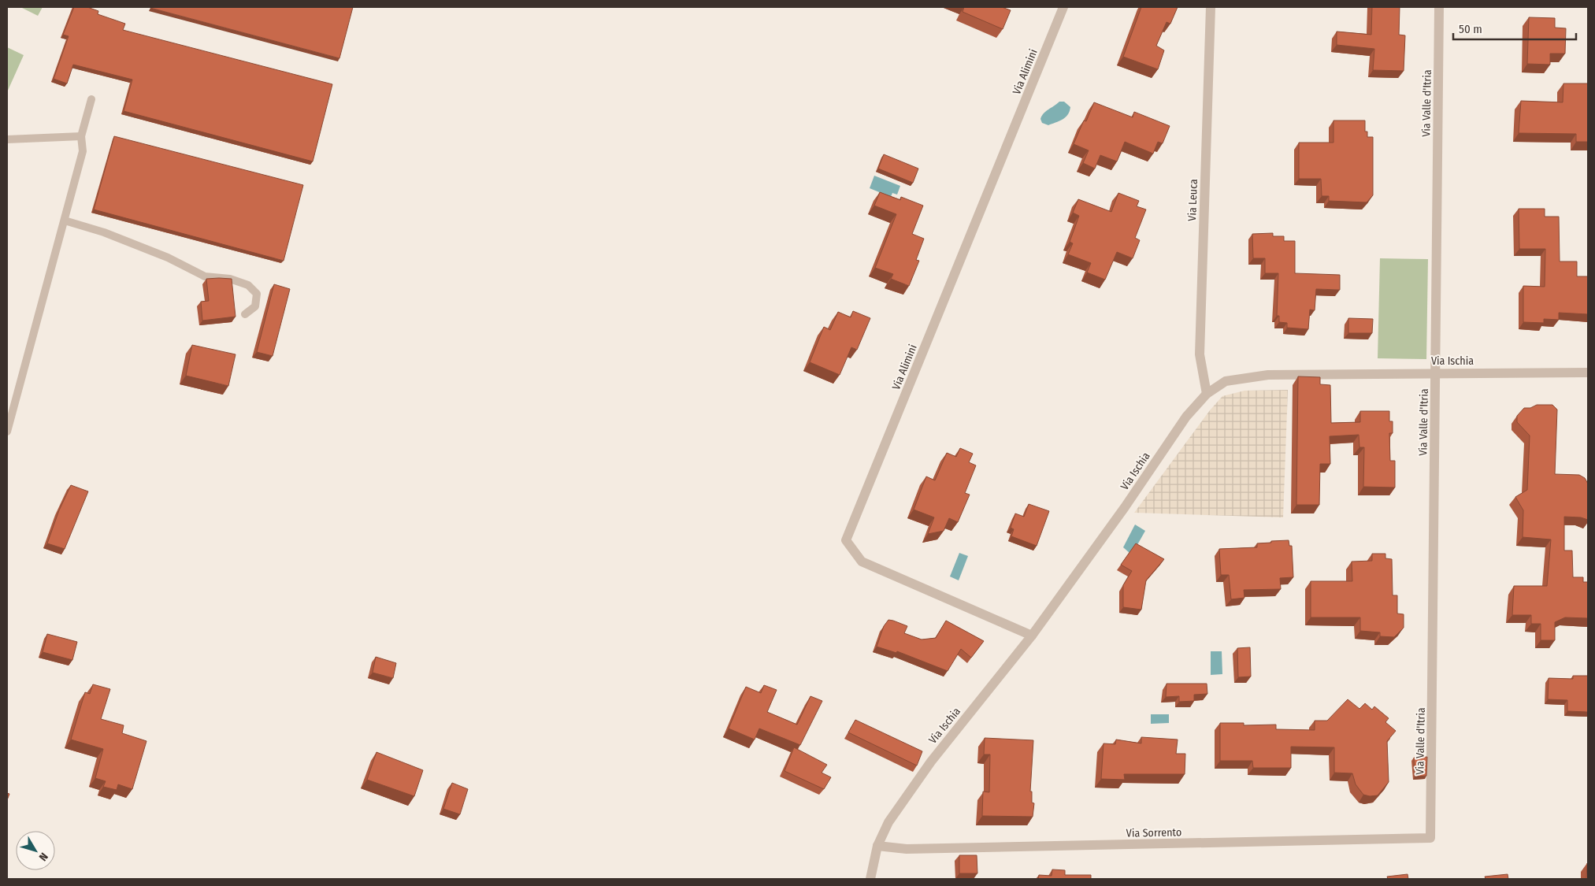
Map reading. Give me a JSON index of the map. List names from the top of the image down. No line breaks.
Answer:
{"streets":{"street":["Via Alimini","Via Valle d'Itria","Via Leuca","Via Ischia","Via Sorrento"]},"crossings":[["Via Alimini","Via Ischia"],["Via Valle d'Itria","Via Ischia"],["Via Valle d'Itria","Via Sorrento"],["Via Leuca","Via Ischia"],["Via Ischia","Via Sorrento"]],"scale_bar":"50 m","north":"bottom right"}
